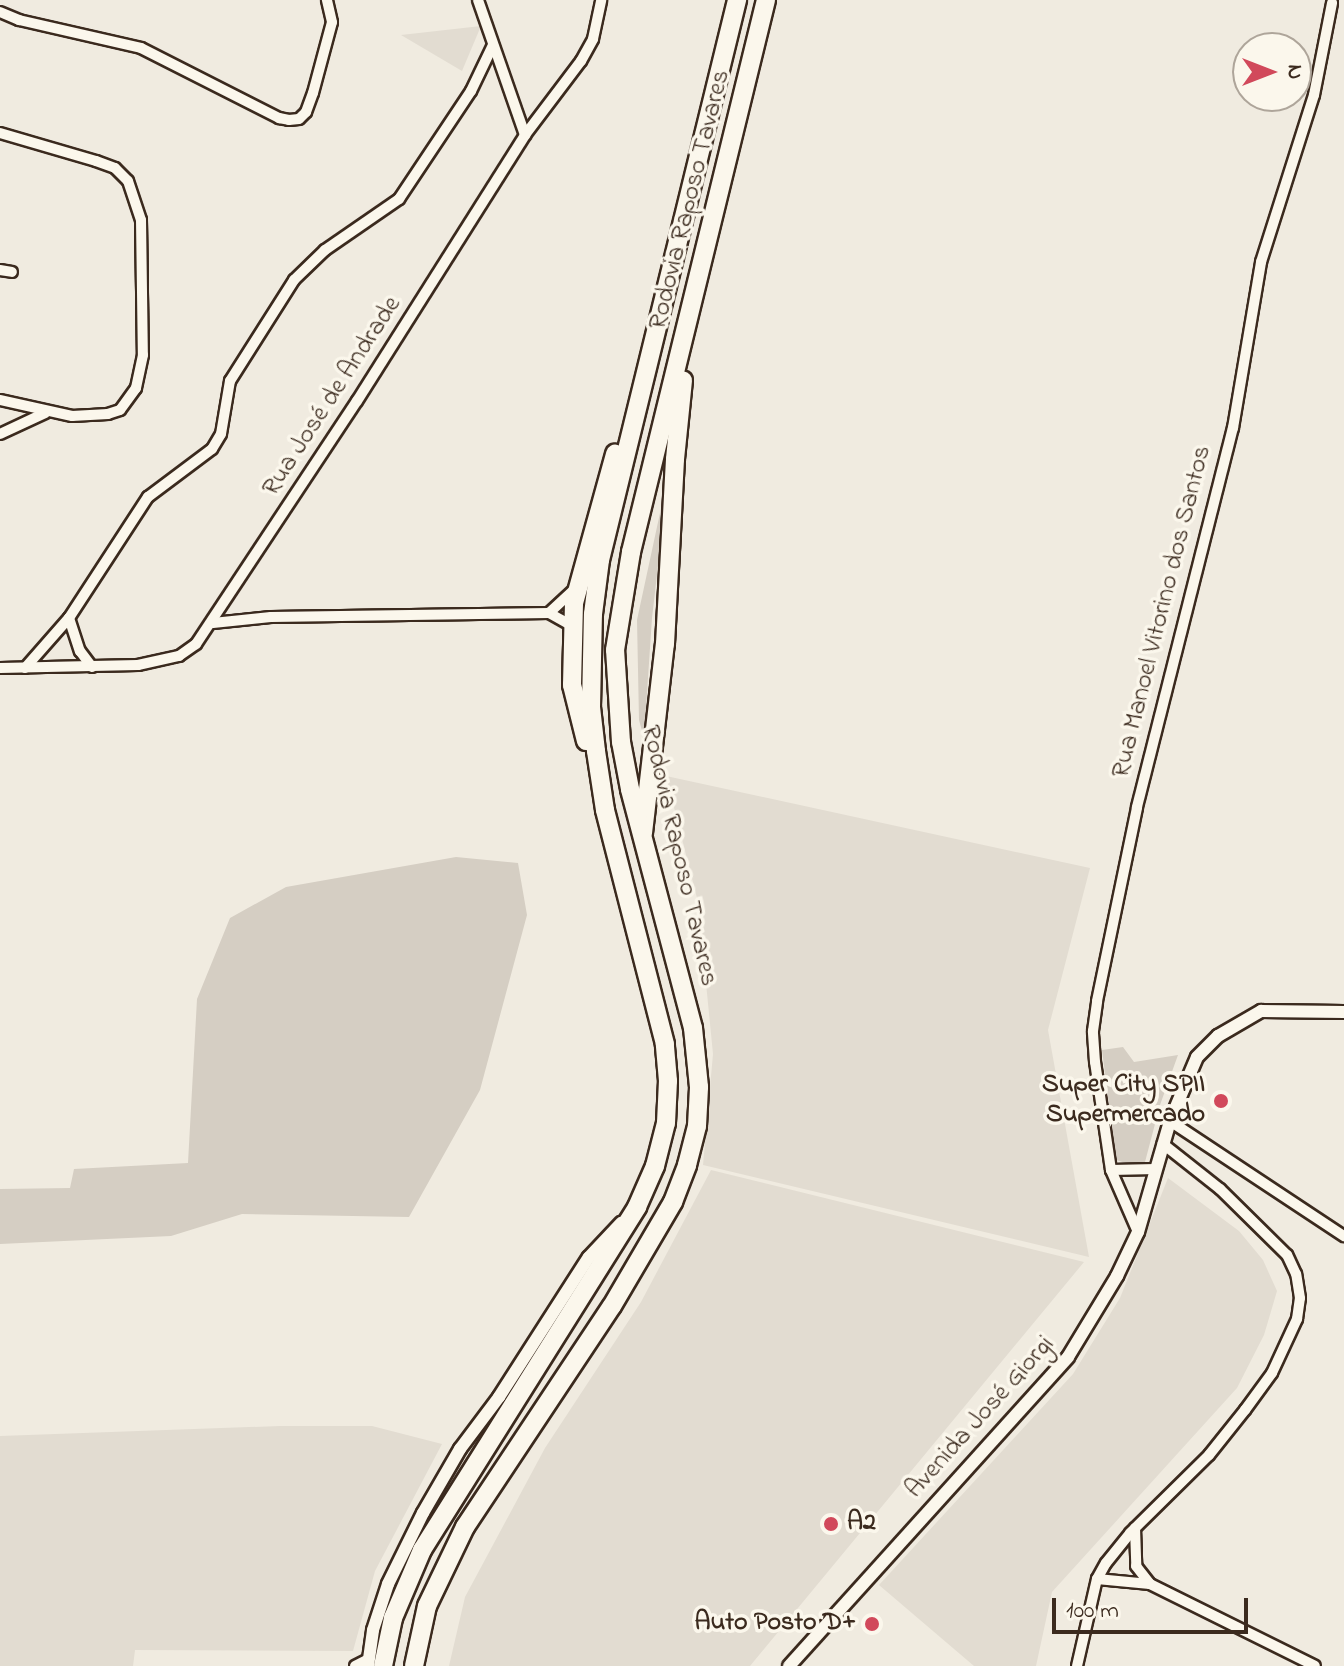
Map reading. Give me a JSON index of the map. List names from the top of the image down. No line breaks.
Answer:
{"streets":{"highway":["Rodovia Raposo Tavares"],"street":["Rua José de Andrade","Rua Manoel Vitorino dos Santos","Avenida José Giorgi"]},"crossings":[["Rua Manoel Vitorino dos Santos","Avenida José Giorgi"]],"places":["Super City SPII Supermercado","A2","Auto Posto D+"],"scale_bar":"100 m","north":"right"}
